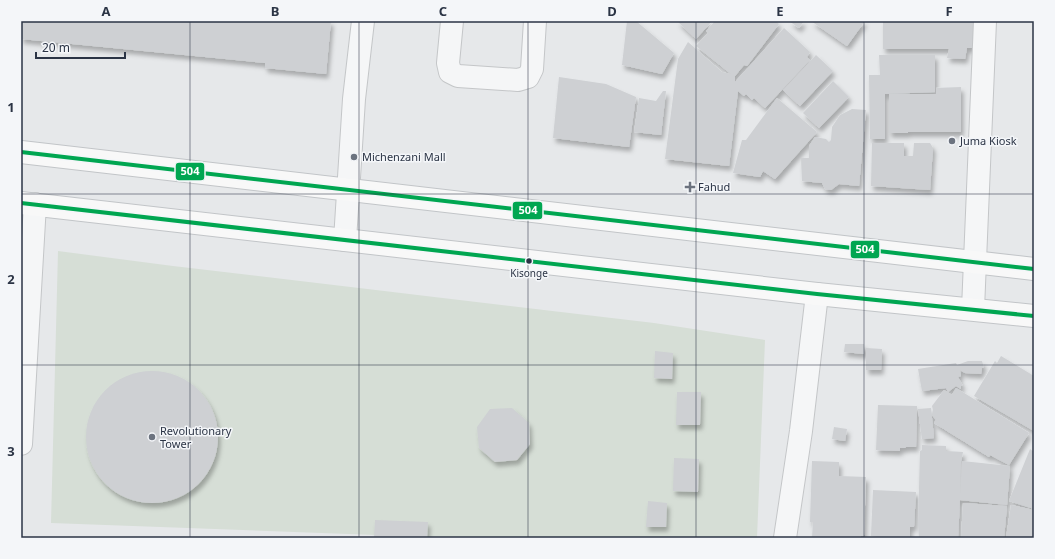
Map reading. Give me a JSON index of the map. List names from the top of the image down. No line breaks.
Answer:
{"places":{"other":["Juma Kiosk","Michenzani Mall","Kisonge","Revolutionary Tower"],"health":["Fahud"]},"lines":["transit line 504"],"scale_bar":"20 m","grid":{"columns":["A","B","C","D","E","F"],"rows":["1","2","3"]}}
